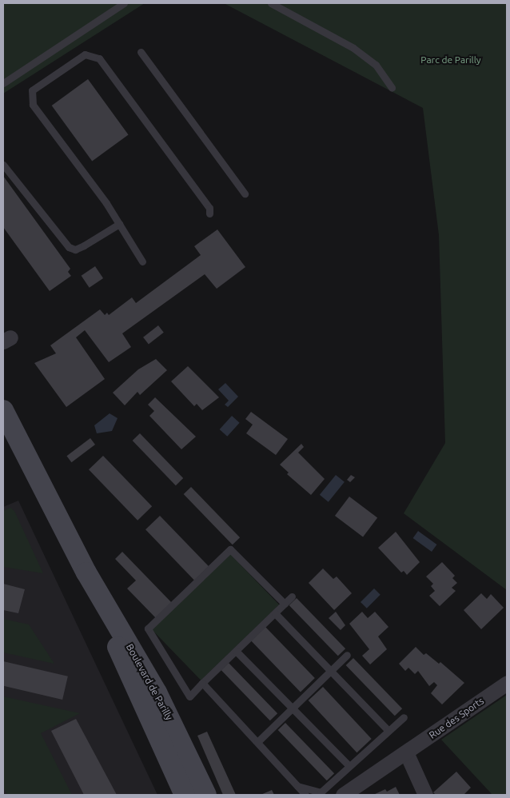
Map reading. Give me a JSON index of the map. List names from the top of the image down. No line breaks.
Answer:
{"streets":{"main road":["Boulevard de Parilly"],"street":["Rue des Sports"]},"parks":["Parc de Parilly"]}
